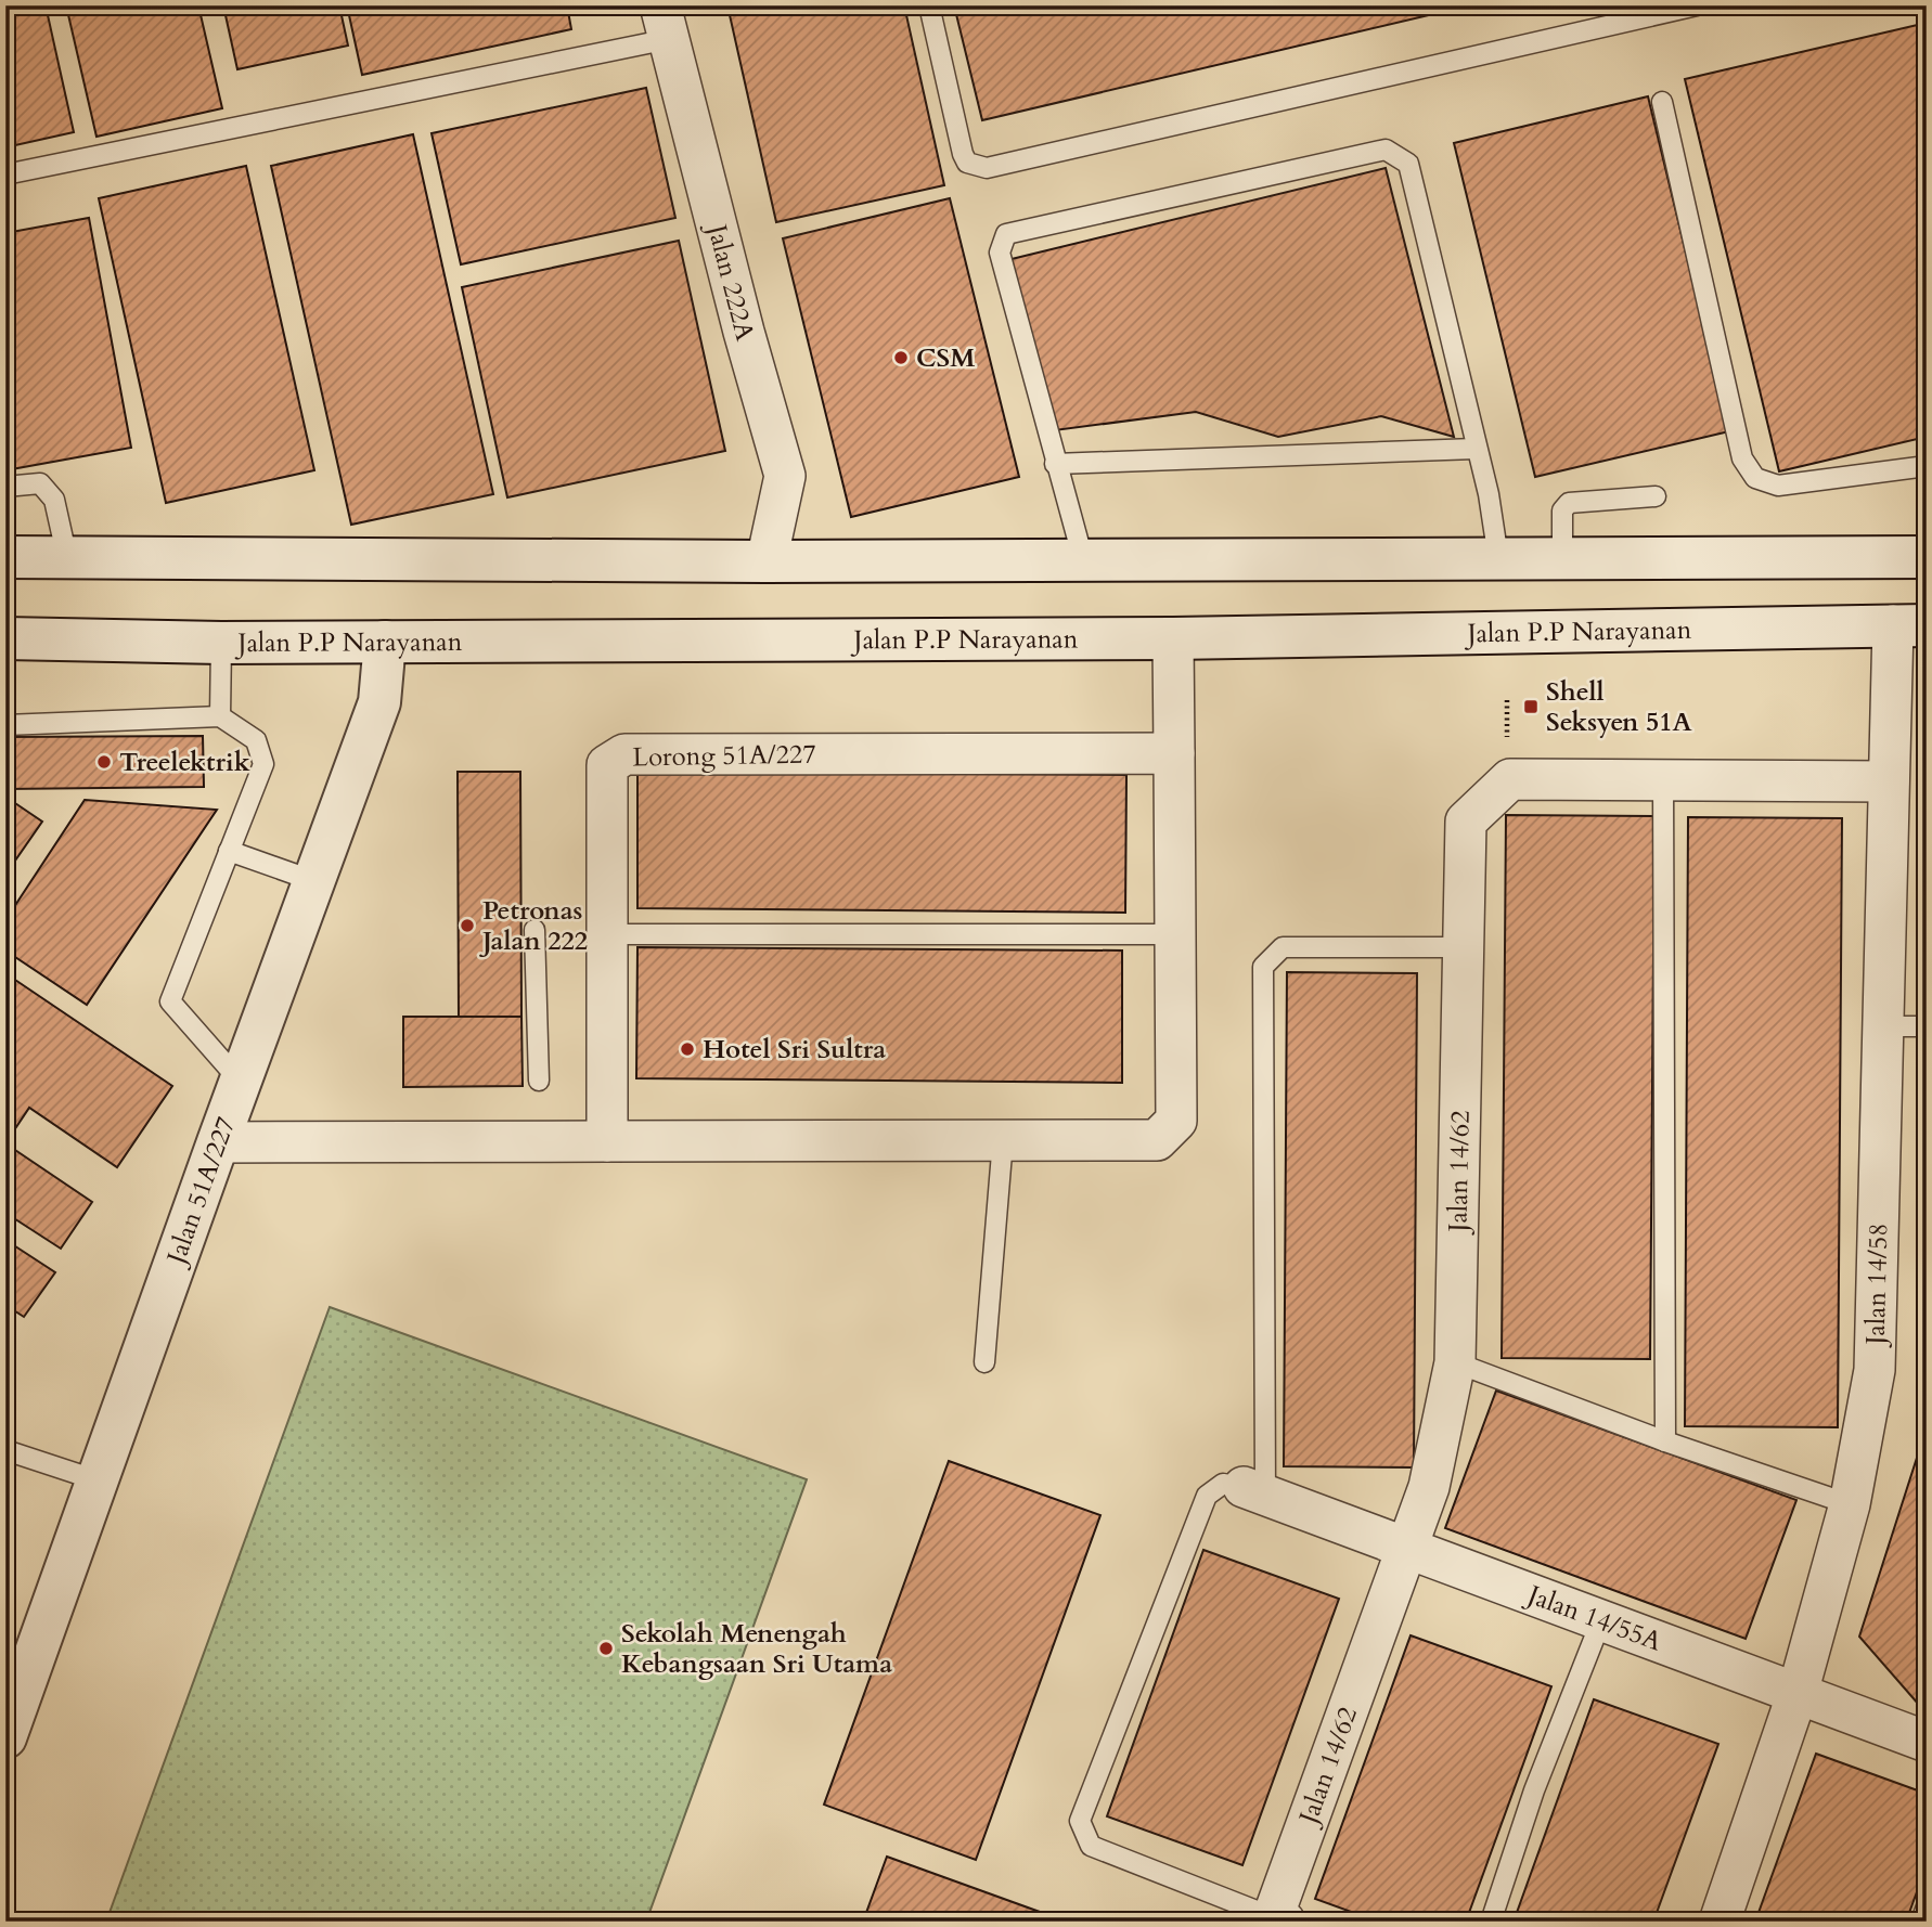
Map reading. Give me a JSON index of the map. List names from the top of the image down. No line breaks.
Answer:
{"streets":{"main road":["Jalan P.P Narayanan","Jalan 51A/227"],"street":["Jalan 222A","Lorong 51A/227","Jalan 14/62","Jalan 14/58","Jalan 14/55A"]},"crossings":[["Jalan P.P Narayanan","Jalan 51A/227"],["Jalan P.P Narayanan","Jalan 14/58"],["Jalan 14/62","Jalan 14/58"],["Jalan 14/62","Jalan 14/55A"],["Jalan 14/58","Jalan 14/55A"]],"places":{"other":["CSM","Treelektrik","Petronas Jalan 222","Hotel Sri Sultra","Sekolah Menengah Kebangsaan Sri Utama"],"transit":["Shell Seksyen 51A"]}}
